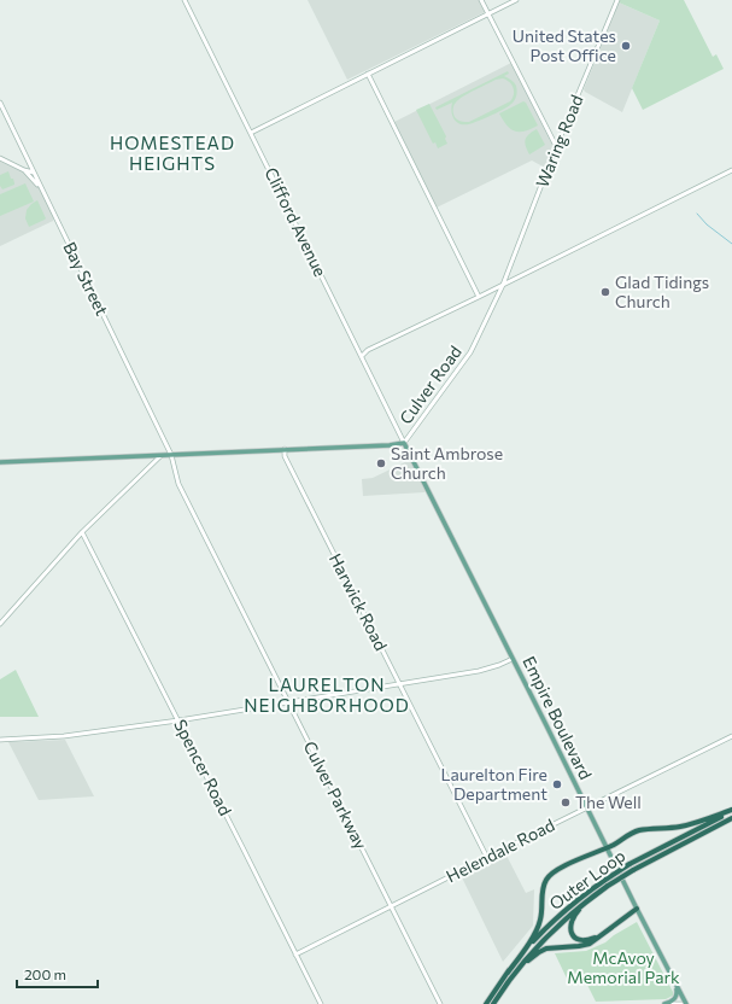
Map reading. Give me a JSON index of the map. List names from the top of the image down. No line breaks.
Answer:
{"streets":{"highway":["Outer Loop"],"main road":["Culver Road","Empire Boulevard"],"street":["Waring Road","Clifford Avenue","Bay Street","Harwick Road","Spencer Road","Culver Parkway","Helendale Road"]},"crossings":[["Waring Road","Culver Road"],["Clifford Avenue","Culver Road"],["Clifford Avenue","Empire Boulevard"],["Bay Street","Culver Road"],["Bay Street","Culver Parkway"],["Culver Road","Harwick Road"],["Culver Road","Empire Boulevard"],["Culver Road","Culver Parkway"],["Harwick Road","Helendale Road"],["Empire Boulevard","Helendale Road"],["Spencer Road","Helendale Road"],["Culver Parkway","Helendale Road"]],"districts":["HOMESTEAD HEIGHTS","LAURELTON NEIGHBORHOOD"],"parks":["McAvoy Memorial Park"],"places":["United States Post Office","Glad Tidings Church","Saint Ambrose Church","Laurelton Fire Department","The Well"],"scale_bar":"200 m"}
